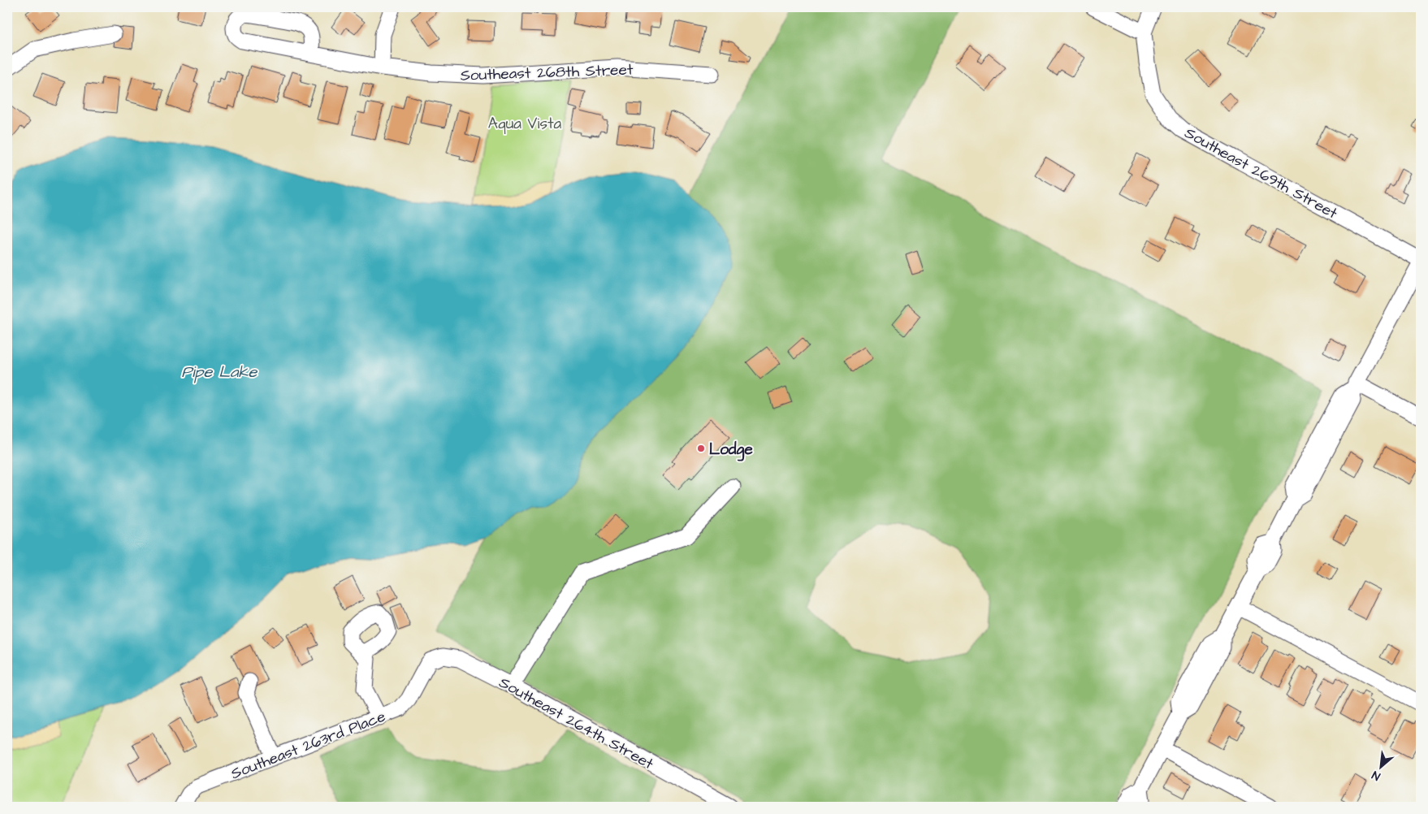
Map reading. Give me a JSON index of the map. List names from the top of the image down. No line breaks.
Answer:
{"streets":{"street":["Southeast 268th Street","Southeast 269th Street","Southeast 264th Street","Southeast 263rd Place"]},"crossings":[["Southeast 264th Street","Southeast 263rd Place"]],"water":["Pipe Lake"],"parks":["Aqua Vista"],"places":["Lodge"],"north":"bottom left"}
